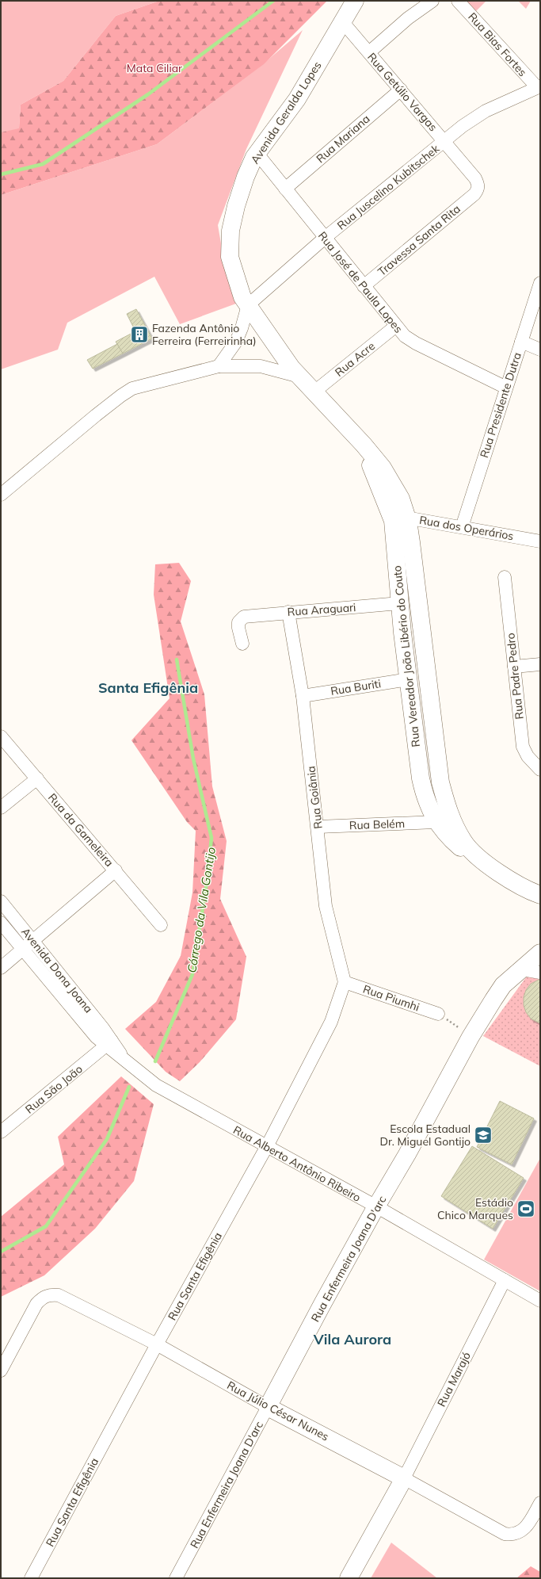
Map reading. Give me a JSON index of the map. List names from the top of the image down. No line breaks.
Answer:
{"streets":{"main road":["Avenida Geralda Lopes","Rua Vereador João Libério do Couto","Rua Enfermeira Joana D'arc","Rua Júlio César Nunes"],"street":["Rua Bias Fortes","Rua Getúlio Vargas","Rua Mariana","Rua Juscelino Kubitschek","Travessa Santa Rita","Rua José de Paula Lopes","Rua Acre","Rua Presidente Dutra","Rua dos Operários","Rua Araguari","Rua Padre Pedro","Rua Buriti","Rua Goiânia","Rua Belém","Rua da Gameleira","Avenida Dona Joana","Rua Piumhi","Rua São João","Rua Alberto Antônio Ribeiro","Rua Santa Efigênia","Rua Marajó"]},"crossings":[["Rua Bias Fortes","Rua Juscelino Kubitschek"],["Rua Getúlio Vargas","Avenida Geralda Lopes"],["Rua Getúlio Vargas","Rua Mariana"],["Rua Getúlio Vargas","Rua Juscelino Kubitschek"],["Rua Getúlio Vargas","Travessa Santa Rita"],["Avenida Geralda Lopes","Rua Juscelino Kubitschek"],["Avenida Geralda Lopes","Rua José de Paula Lopes"],["Avenida Geralda Lopes","Rua Vereador João Libério do Couto"],["Rua Mariana","Rua José de Paula Lopes"],["Rua Juscelino Kubitschek","Rua José de Paula Lopes"],["Rua Juscelino Kubitschek","Rua Vereador João Libério do Couto"],["Travessa Santa Rita","Rua José de Paula Lopes"],["Rua José de Paula Lopes","Rua Acre"],["Rua José de Paula Lopes","Rua Presidente Dutra"],["Rua Acre","Rua Vereador João Libério do Couto"],["Rua Presidente Dutra","Rua dos Operários"],["Rua dos Operários","Rua Vereador João Libério do Couto"],["Rua Araguari","Rua Vereador João Libério do Couto"],["Rua Araguari","Rua Goiânia"],["Rua Vereador João Libério do Couto","Rua Buriti"],["Rua Vereador João Libério do Couto","Rua Belém"],["Rua Buriti","Rua Goiânia"],["Rua Goiânia","Rua Belém"],["Rua Goiânia","Rua Piumhi"],["Rua Goiânia","Rua Santa Efigênia"],["Avenida Dona Joana","Rua São João"],["Avenida Dona Joana","Rua Alberto Antônio Ribeiro"],["Rua Piumhi","Rua Santa Efigênia"],["Rua São João","Rua Alberto Antônio Ribeiro"],["Rua Alberto Antônio Ribeiro","Rua Enfermeira Joana D'arc"],["Rua Alberto Antônio Ribeiro","Rua Santa Efigênia"],["Rua Alberto Antônio Ribeiro","Rua Marajó"],["Rua Enfermeira Joana D'arc","Rua Júlio César Nunes"],["Rua Santa Efigênia","Rua Júlio César Nunes"],["Rua Marajó","Rua Júlio César Nunes"]],"districts":["Santa Efigênia","Vila Aurora"],"water":["Córrego da Vila Gontijo"],"parks":["Mata Ciliar"],"places":{"building":["Fazenda Antônio Ferreira (Ferreirinha)"],"school or university":["Escola Estadual Dr. Miguel Gontijo"],"sports":["Estádio Chico Marques"]}}
